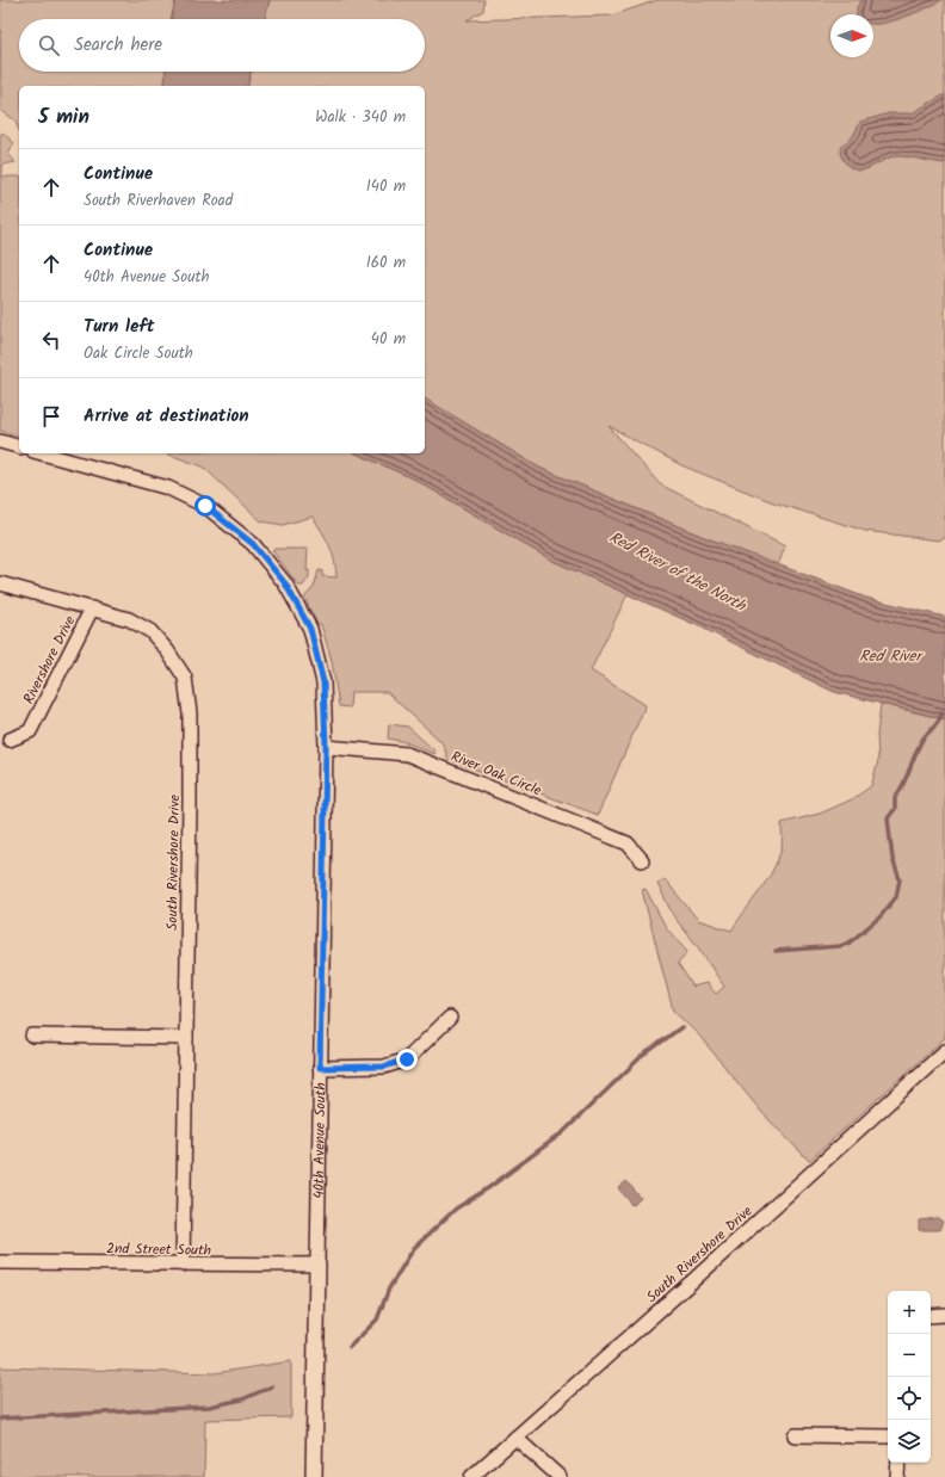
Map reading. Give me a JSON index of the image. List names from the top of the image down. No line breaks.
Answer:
{"streets":{"street":["Rivershore Drive","River Oak Circle","South Rivershore Drive","40th Avenue South","2nd Street South"]},"crossings":[["Rivershore Drive","South Rivershore Drive"],["River Oak Circle","40th Avenue South"],["South Rivershore Drive","2nd Street South"],["40th Avenue South","2nd Street South"]],"water":["Red River of the North","Red River"],"north":"right","page":{"search":"Search here","heading":["5 min","Walk · 340 m"],"list":[["Continue","South Riverhaven Road","140 m"],["Continue","40th Avenue South","160 m"],["Turn left","Oak Circle South","40 m"],"Arrive at destination"],"map_buttons":["+","−"]}}
